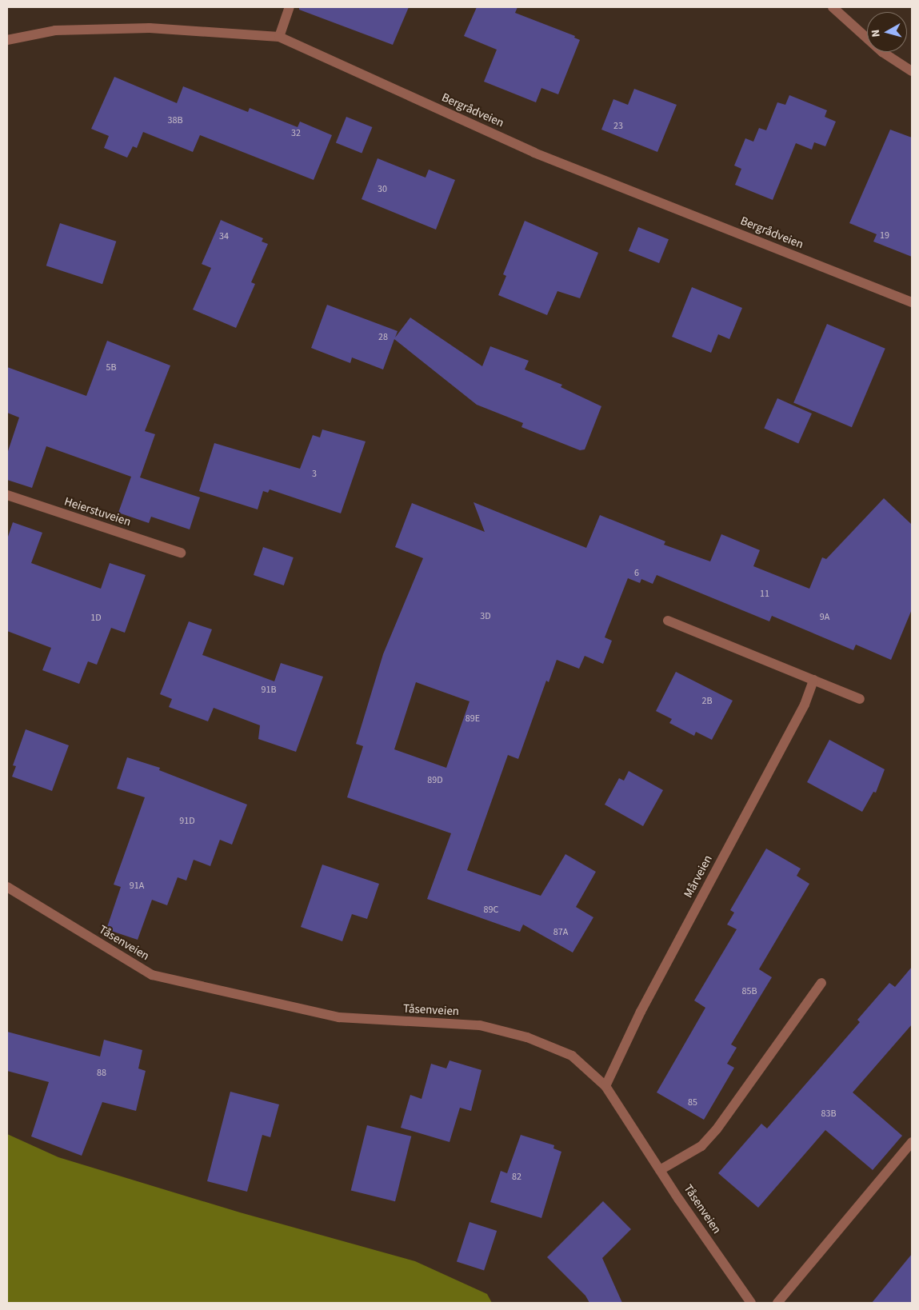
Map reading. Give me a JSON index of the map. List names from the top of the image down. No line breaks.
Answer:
{"streets":{"street":["Bergrådveien","Heierstuveien","Mårveien","Tåsenveien"]},"crossings":[["Mårveien","Tåsenveien"]],"house_numbers":["38B","23","32","30","19","34","28","5B","3","6","11","3D","9A","1D","91B","2B","89E","89D","91D","91A","89C","87A","85B","88","85","83B","82"],"north":"left"}
